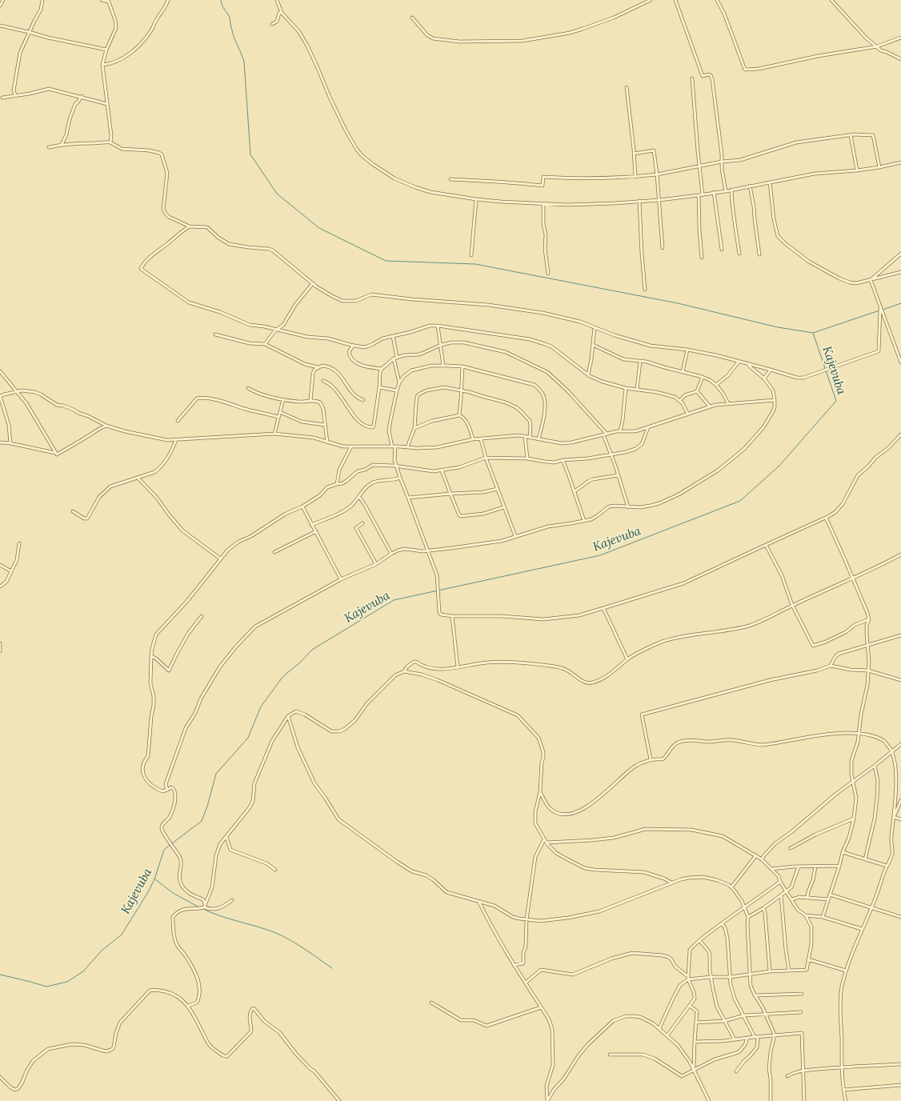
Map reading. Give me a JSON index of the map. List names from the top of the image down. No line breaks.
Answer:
{"water":["Kajevuba"]}
